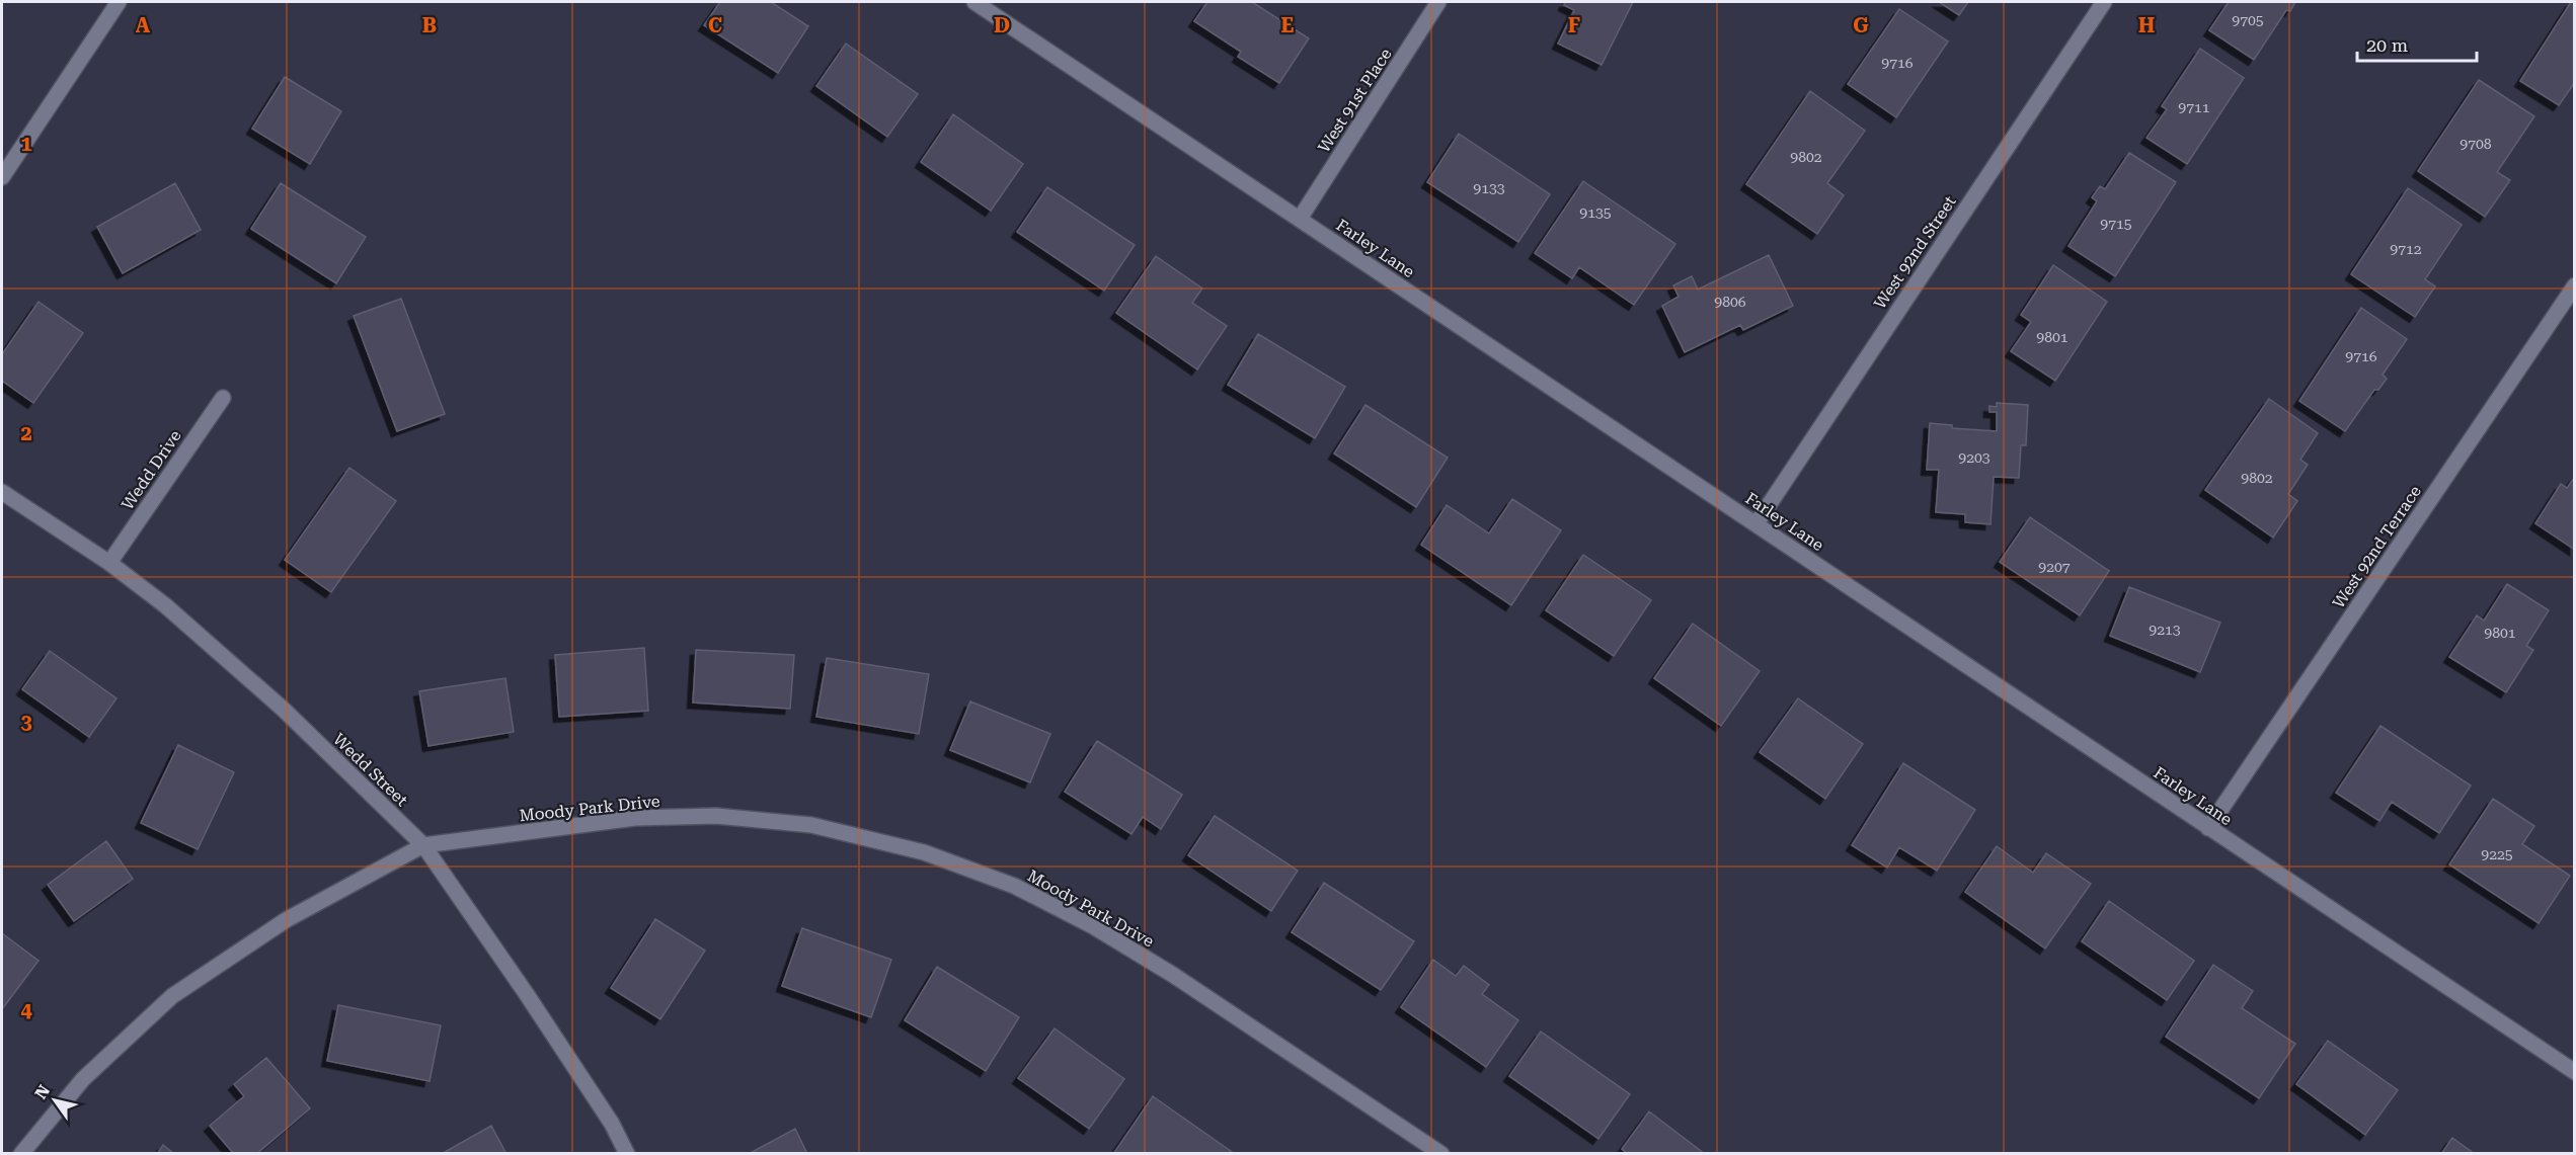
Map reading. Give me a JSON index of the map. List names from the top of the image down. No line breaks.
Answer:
{"streets":{"street":["West 91st Place","Farley Lane","West 92nd Street","Wedd Drive","West 92nd Terrace","Wedd Street","Moody Park Drive"]},"crossings":[["West 91st Place","Farley Lane"],["Farley Lane","West 92nd Street"],["Farley Lane","West 92nd Terrace"],["Wedd Drive","Wedd Street"],["Wedd Street","Moody Park Drive"]],"house_numbers":["9705","9716","9711","9708","9802","9133","9135","9715","9712","9806","9801","9716","9203","9802","9207","9213","9801","9225"],"scale_bar":"20 m","north":"top left","grid":{"columns":["A","B","C","D","E","F","G","H"],"rows":["1","2","3","4"]}}
